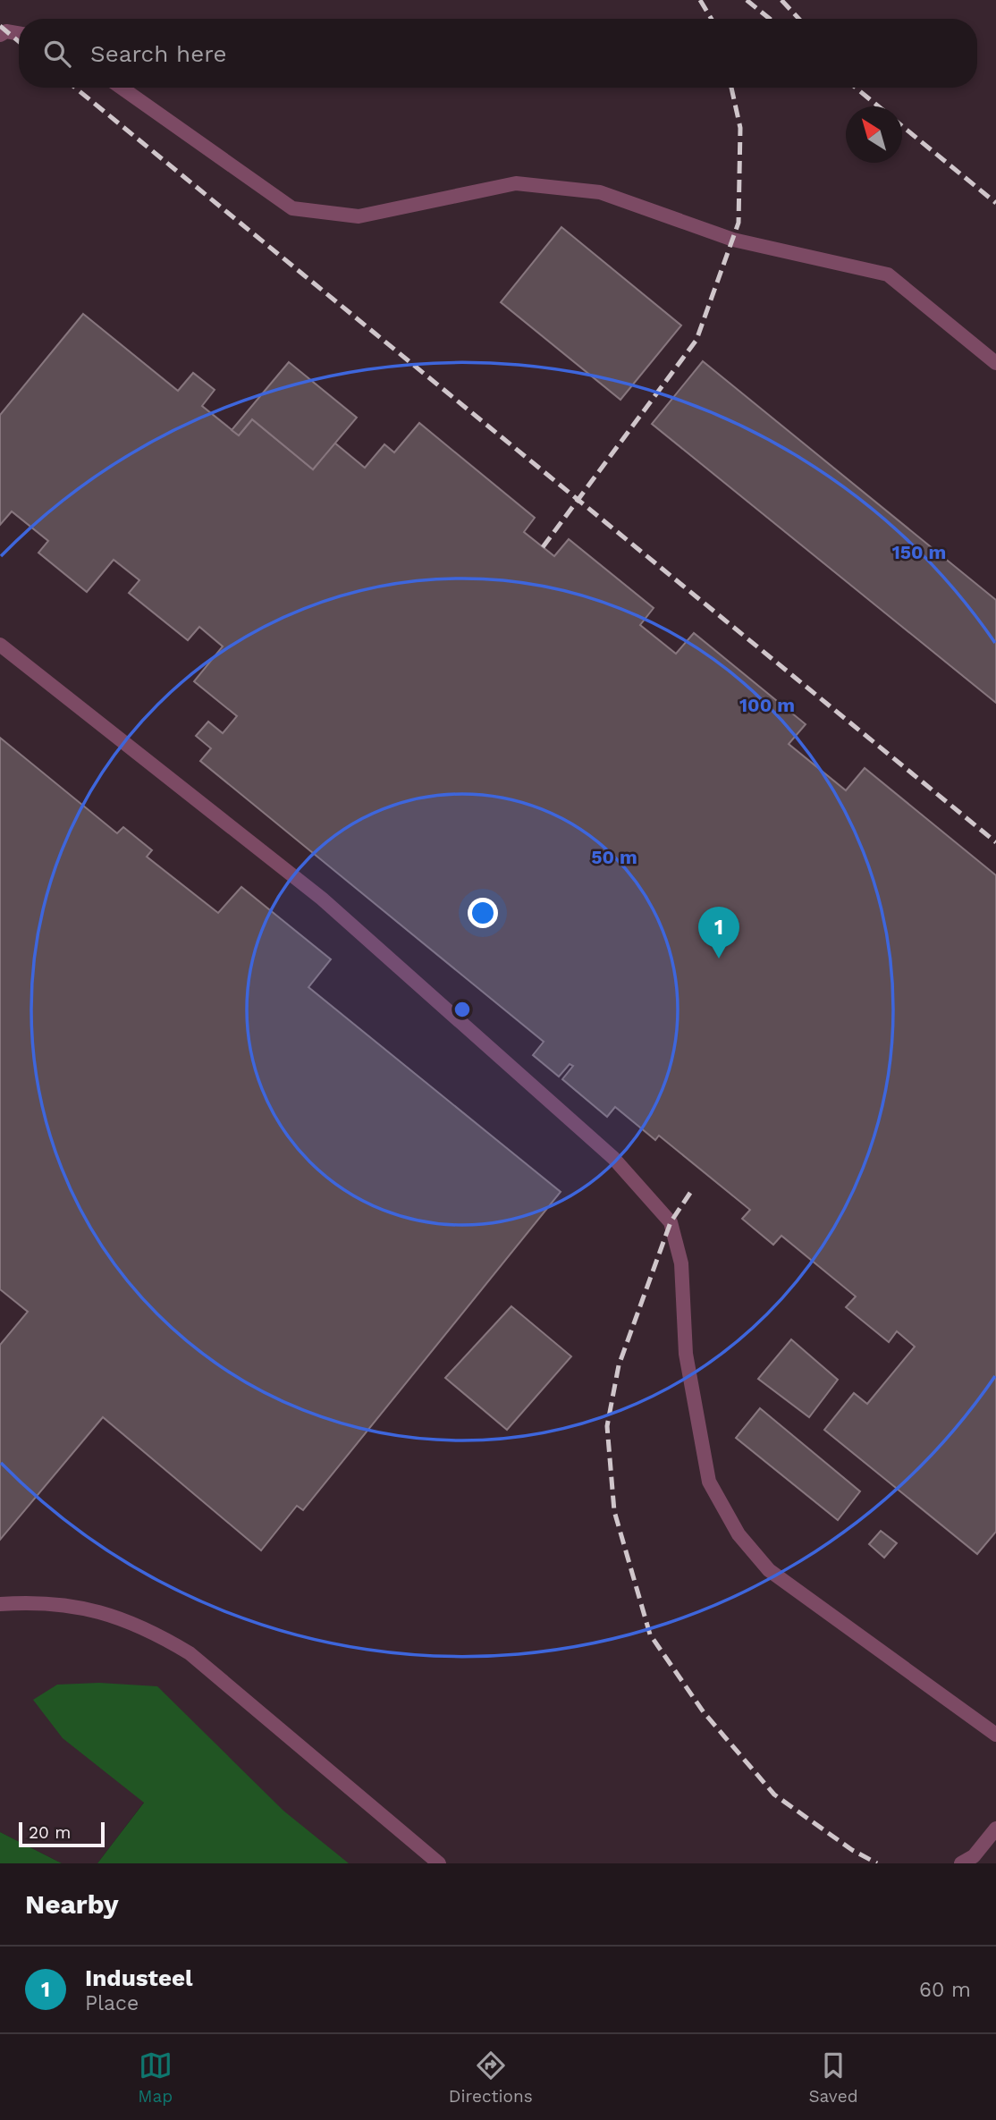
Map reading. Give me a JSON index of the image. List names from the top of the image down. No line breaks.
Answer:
{"scale_bar":"20 m","north":"top left","page":{"search":"Search here","pins":"1","scale":"20 m","heading":"Nearby","list":[{"mark":"1","name":"Industeel","note":"Place","value":"60 m"}],"nav":["Map","Directions","Saved"]},"rings":["150 m","100 m","50 m"]}
